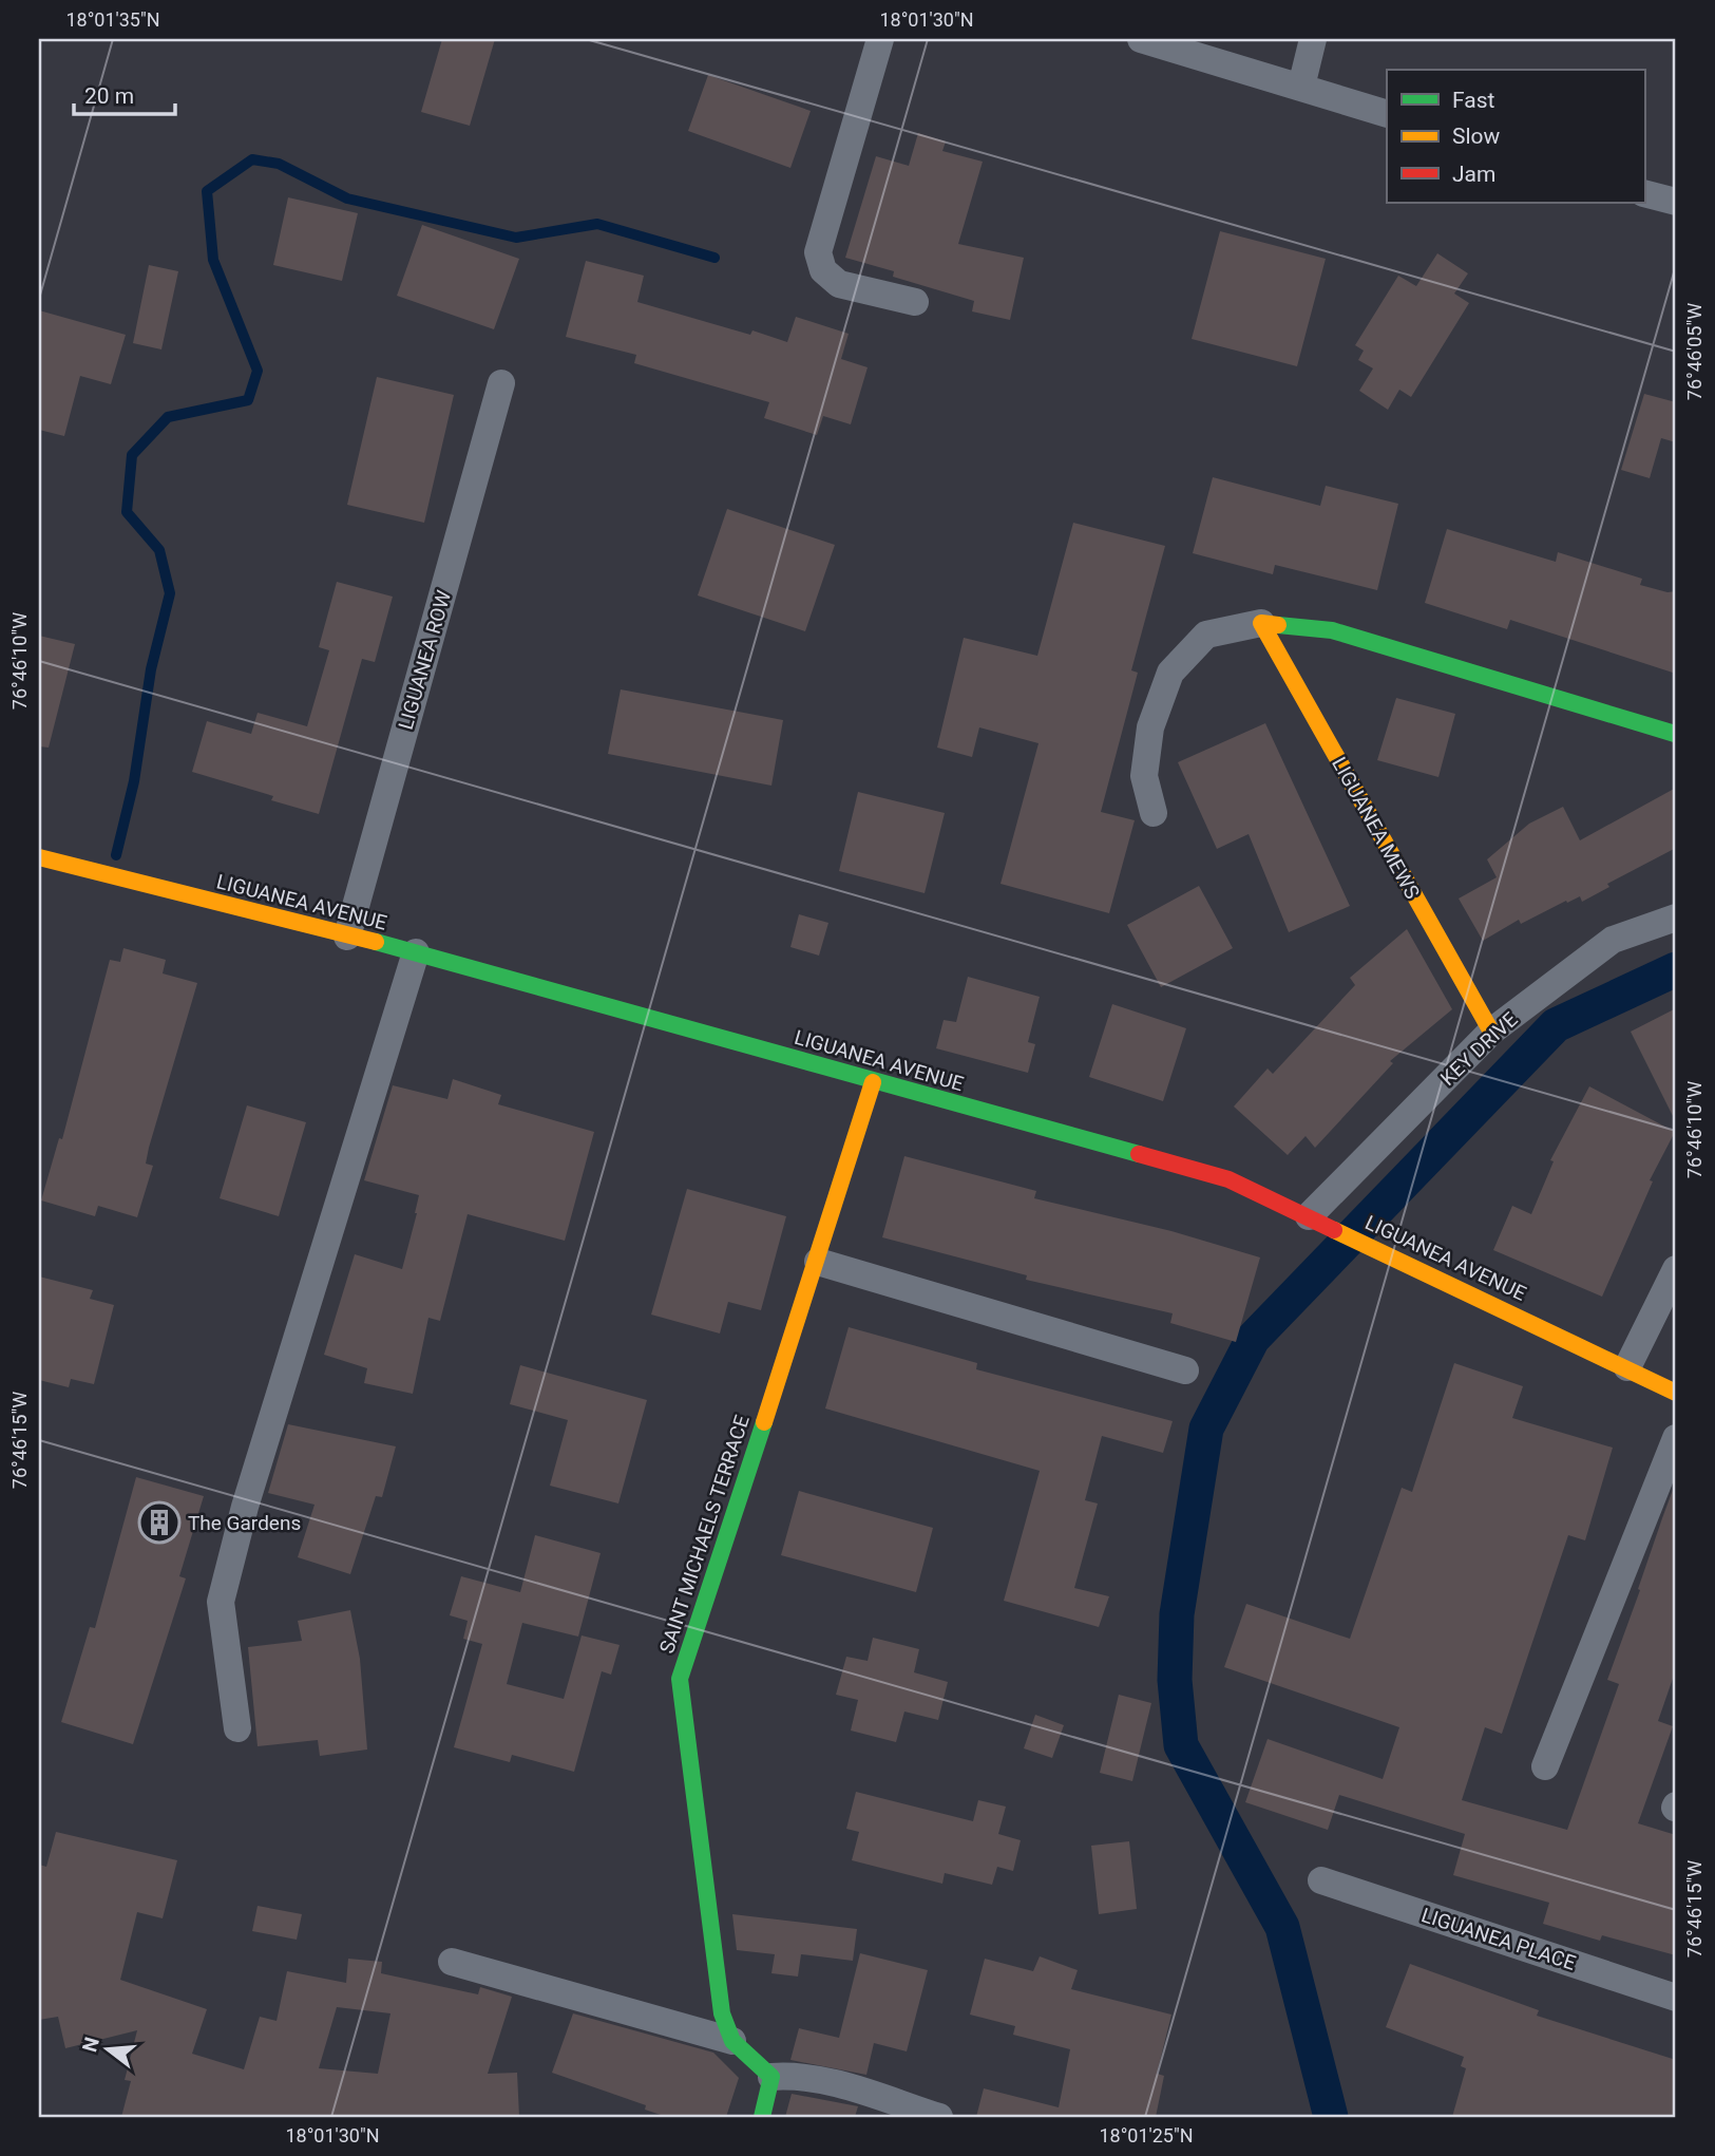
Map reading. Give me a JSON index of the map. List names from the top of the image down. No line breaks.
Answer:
{"streets":{"street":["LIGUANEA ROW","LIGUANEA MEWS","LIGUANEA AVENUE","KEY DRIVE","SAINT MICHAELS TERRACE","LIGUANEA PLACE"]},"crossings":[["LIGUANEA ROW","LIGUANEA AVENUE"],["LIGUANEA MEWS","KEY DRIVE"],["LIGUANEA AVENUE","KEY DRIVE"],["LIGUANEA AVENUE","SAINT MICHAELS TERRACE"]],"places":{"building":["The Gardens"]},"legend":["Fast","Slow","Jam"],"scale_bar":"20 m","north":"left","coordinates":["18°01'35\"N","18°01'30\"N","76°46'05\"W","76°46'10\"W","76°46'15\"W","18°01'25\"N"]}
